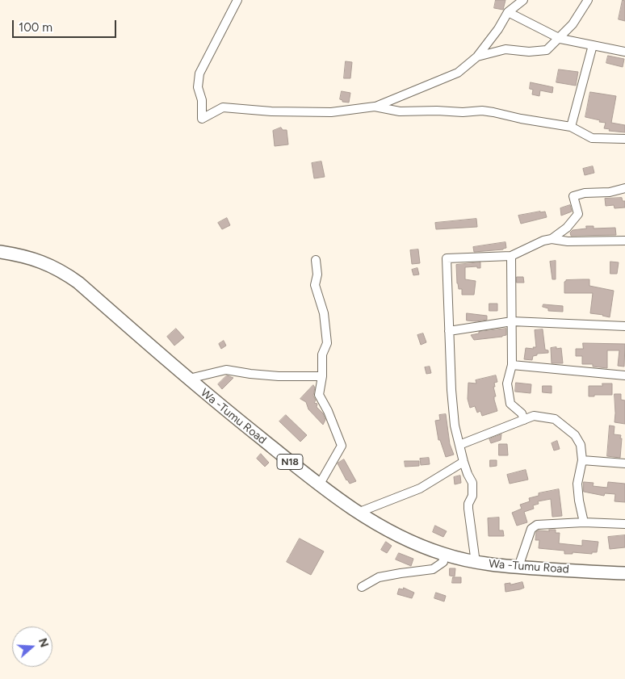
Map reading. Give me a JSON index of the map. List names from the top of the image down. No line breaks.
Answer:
{"streets":{"highway":["Wa -Tumu Road","N18"]},"scale_bar":"100 m","north":"right"}
